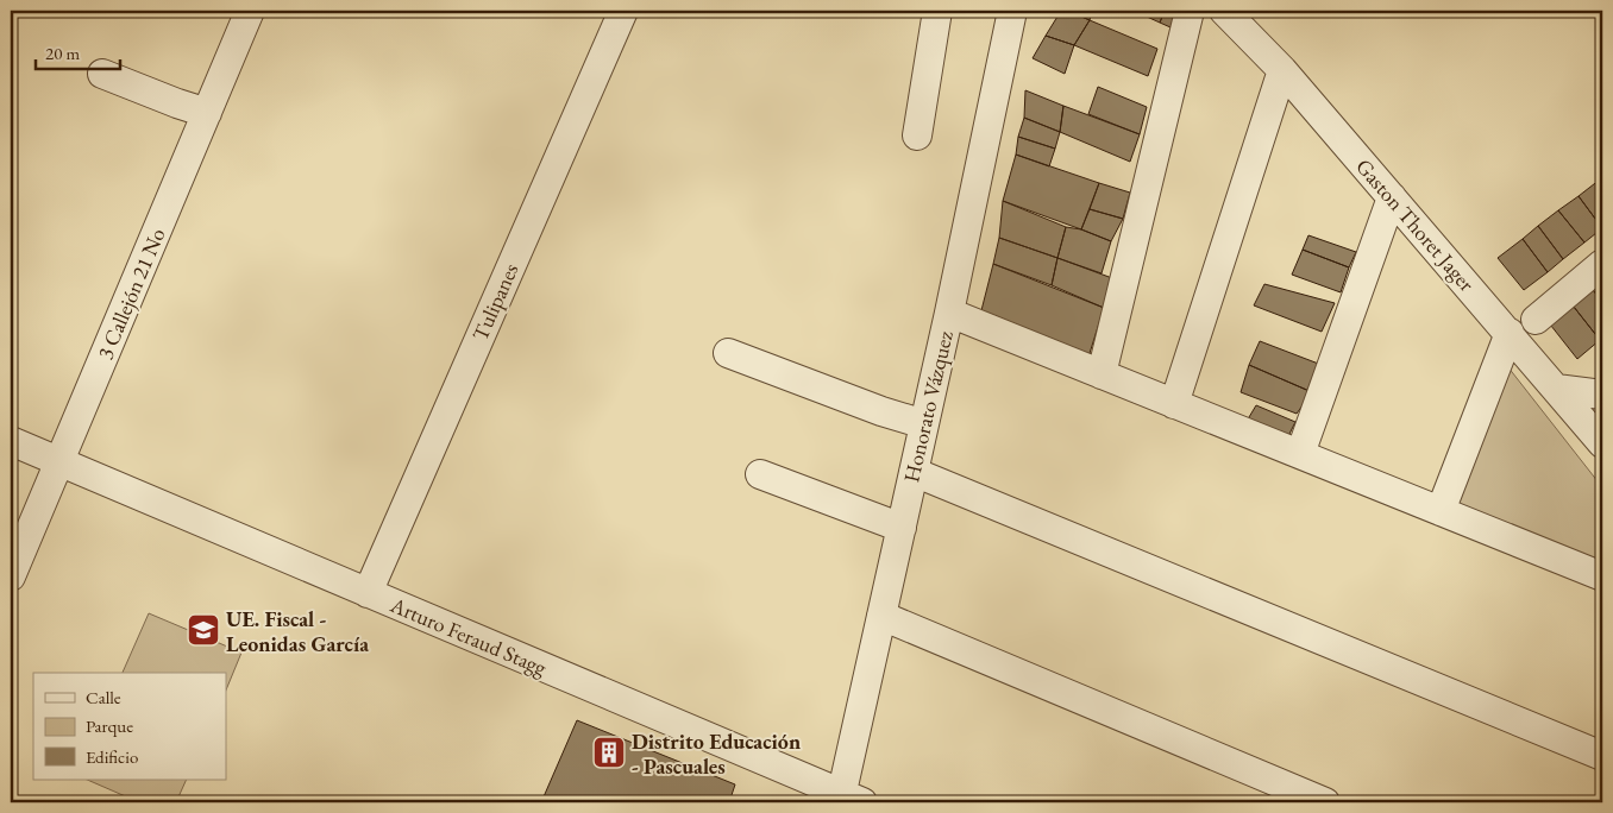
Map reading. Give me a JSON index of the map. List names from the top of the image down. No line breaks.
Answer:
{"streets":{"street":["Gaston Thoret Jager","3 Callejón 21 No","Tulipanes","Honorato Vázquez","Arturo Feraud Stagg"]},"crossings":[["3 Callejón 21 No","Arturo Feraud Stagg"],["Tulipanes","Arturo Feraud Stagg"],["Honorato Vázquez","Arturo Feraud Stagg"]],"places":{"school or university":["UE. Fiscal - Leonidas García"],"building":["Distrito Educación - Pascuales"]},"legend":["Calle","Parque","Edificio"],"scale_bar":"20 m"}
